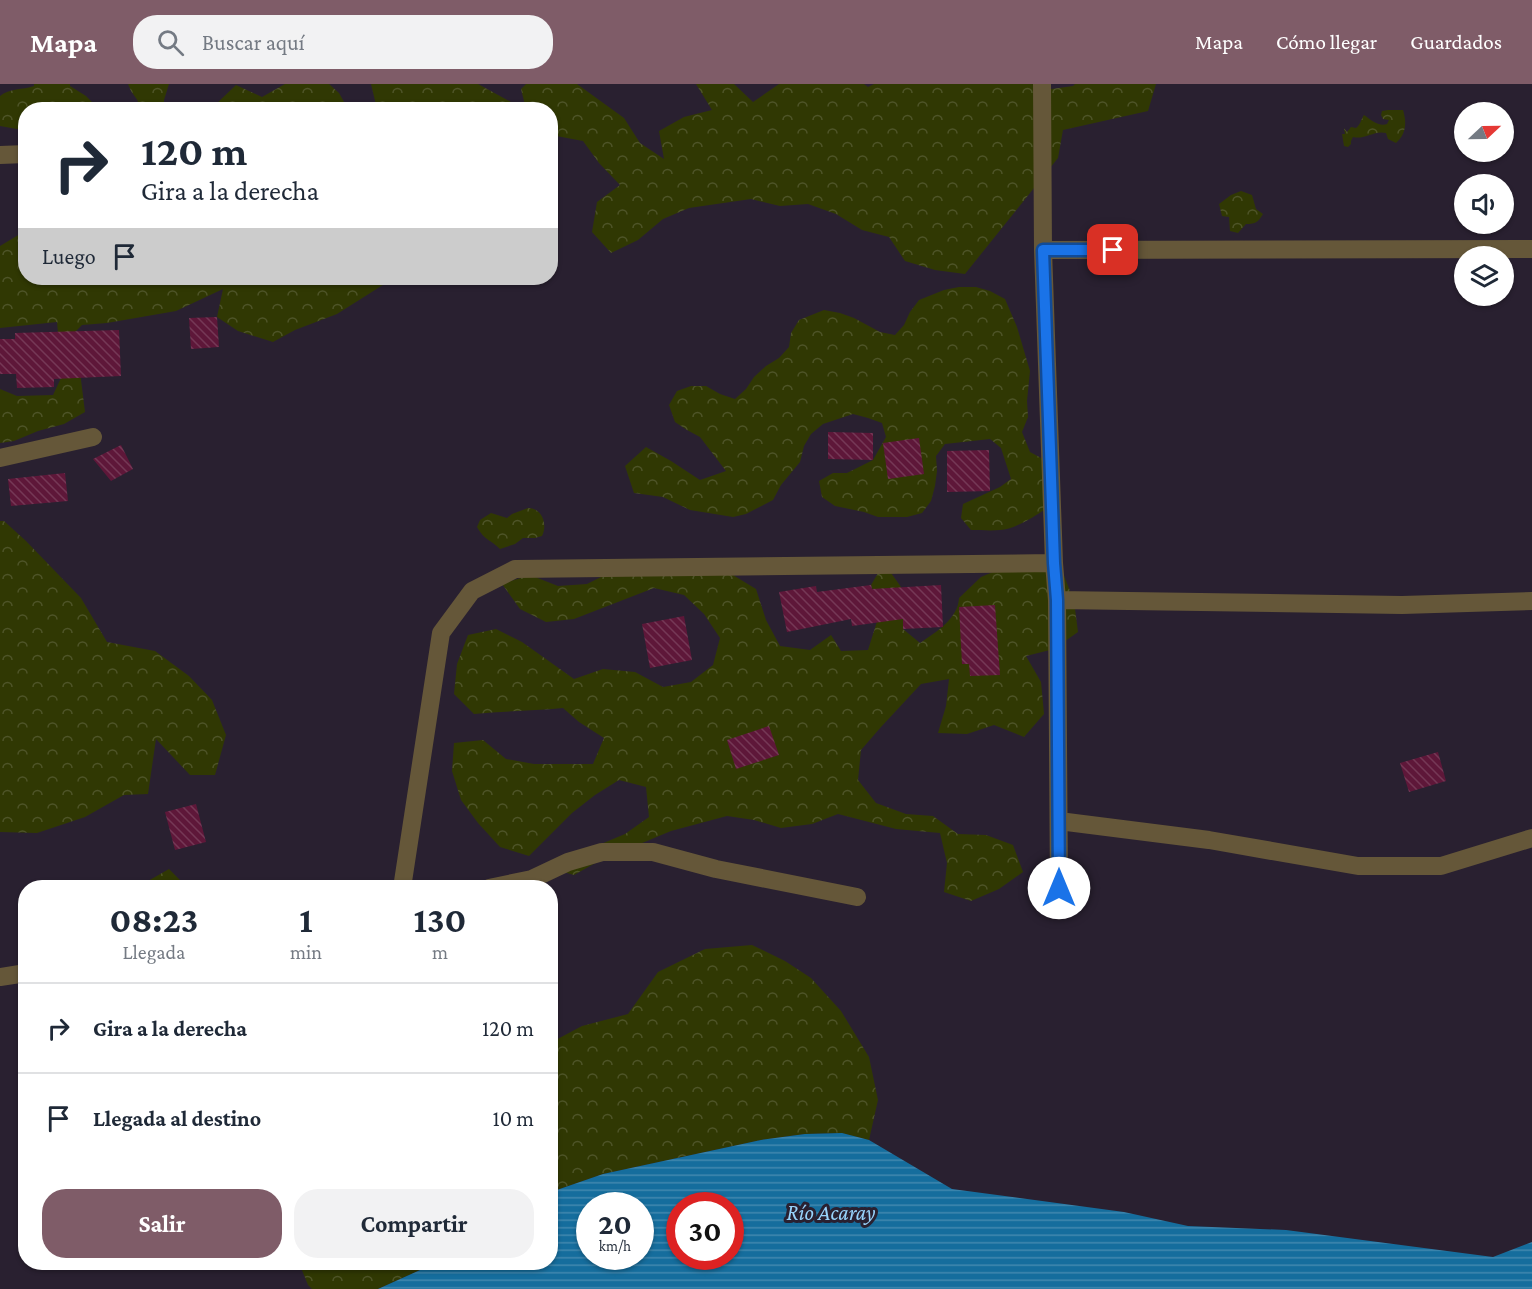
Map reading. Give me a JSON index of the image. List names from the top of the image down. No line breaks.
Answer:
{"water":["Río Acaray"],"north":"right","page":{"header":"Mapa","search":"Buscar aquí","nav":["Mapa","Cómo llegar","Guardados"],"turn":["120 m","Gira a la derecha"],"then":"Luego","eta":["08:23","Llegada","1","min","130","m"],"list":[{"name":"Gira a la derecha","value":"120 m"},{"name":"Llegada al destino","value":"10 m"}],"buttons":["Salir","Compartir"],"speed":"20 km/h","limit":"30"}}
